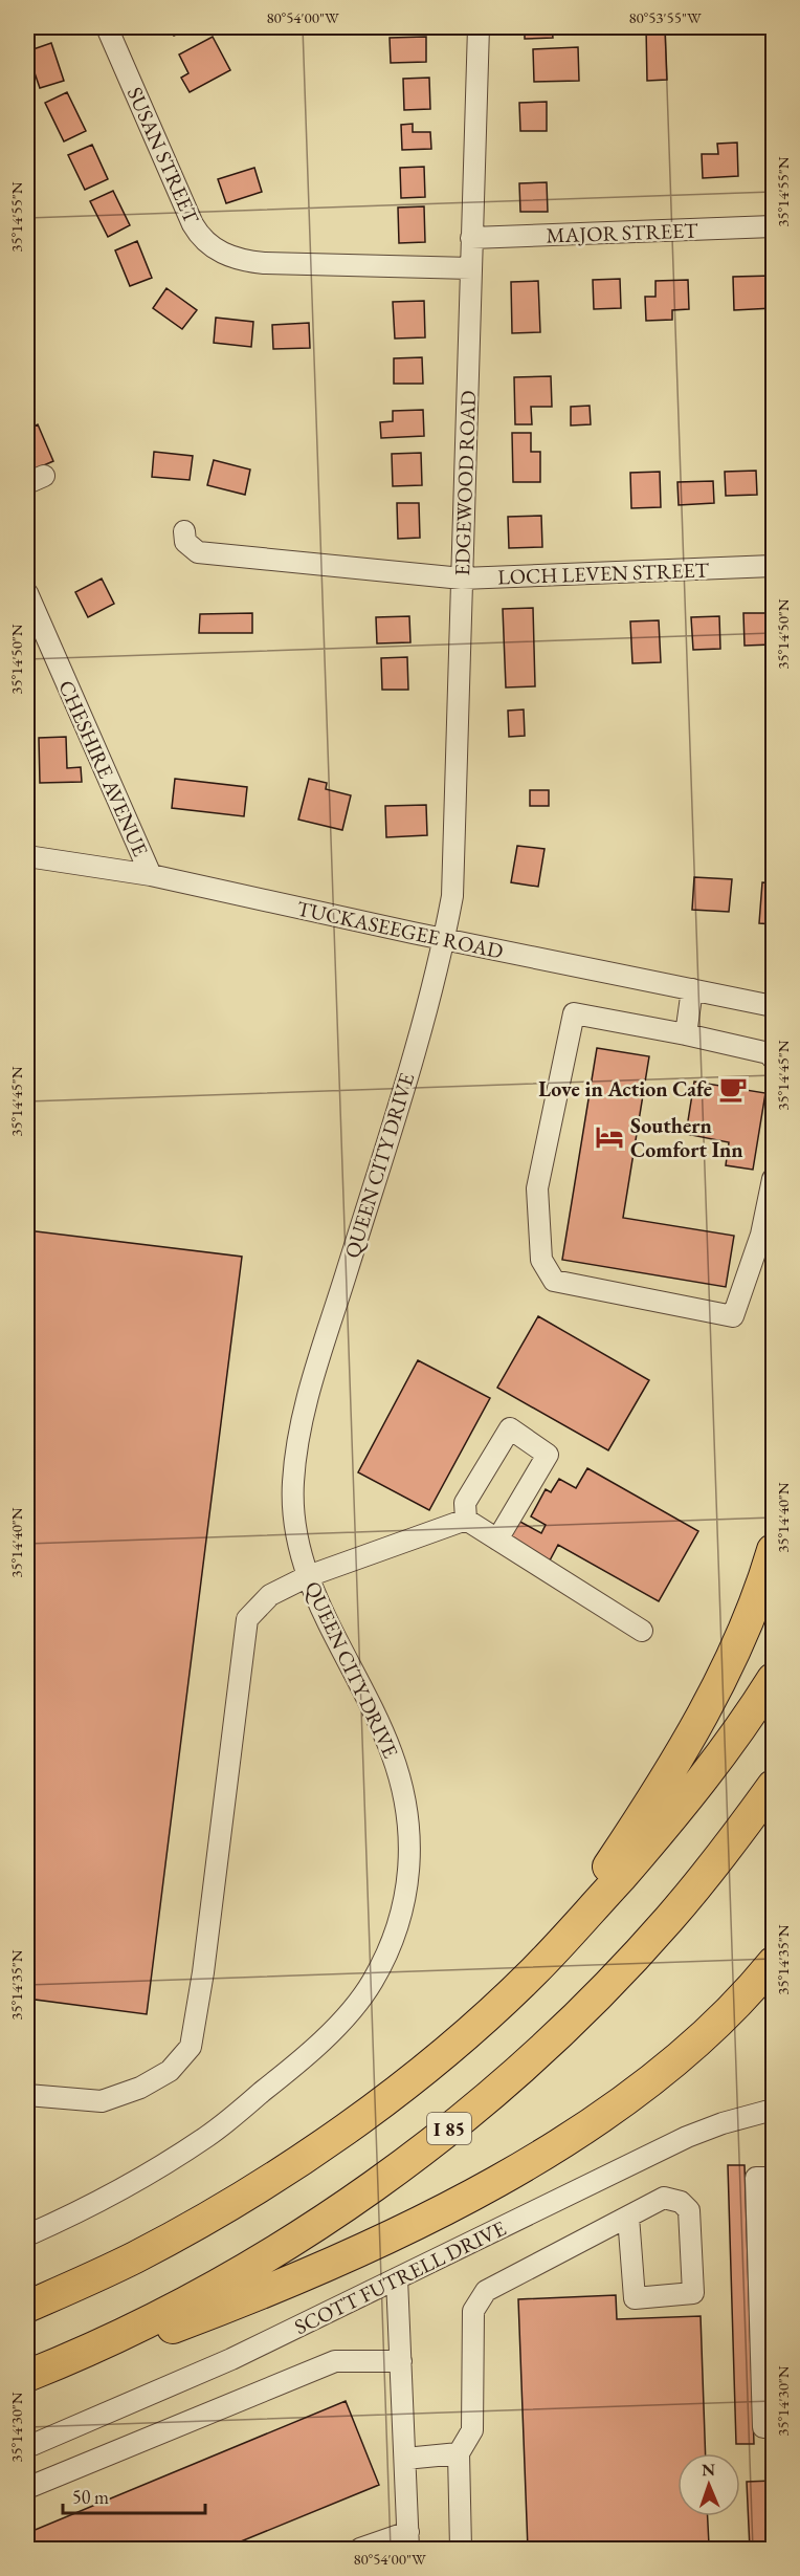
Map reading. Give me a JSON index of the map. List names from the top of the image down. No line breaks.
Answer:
{"streets":{"highway":["I 85"],"street":["SUSAN STREET","MAJOR STREET","EDGEWOOD ROAD","LOCH LEVEN STREET","CHESHIRE AVENUE","TUCKASEEGEE ROAD","QUEEN CITY DRIVE","SCOTT FUTRELL DRIVE"]},"crossings":[["SUSAN STREET","EDGEWOOD ROAD"],["MAJOR STREET","EDGEWOOD ROAD"],["EDGEWOOD ROAD","LOCH LEVEN STREET"],["EDGEWOOD ROAD","TUCKASEEGEE ROAD"],["EDGEWOOD ROAD","QUEEN CITY DRIVE"],["CHESHIRE AVENUE","TUCKASEEGEE ROAD"],["TUCKASEEGEE ROAD","QUEEN CITY DRIVE"]],"places":{"cafe":["Love in Action Cafe"],"hotel":["Southern Comfort Inn"]},"scale_bar":"50 m","north":"top","coordinates":["80°54'00\"W","80°53'55\"W","35°14'55\"N","35°14'50\"N","35°14'45\"N","35°14'40\"N","35°14'35\"N","35°14'30\"N"]}
